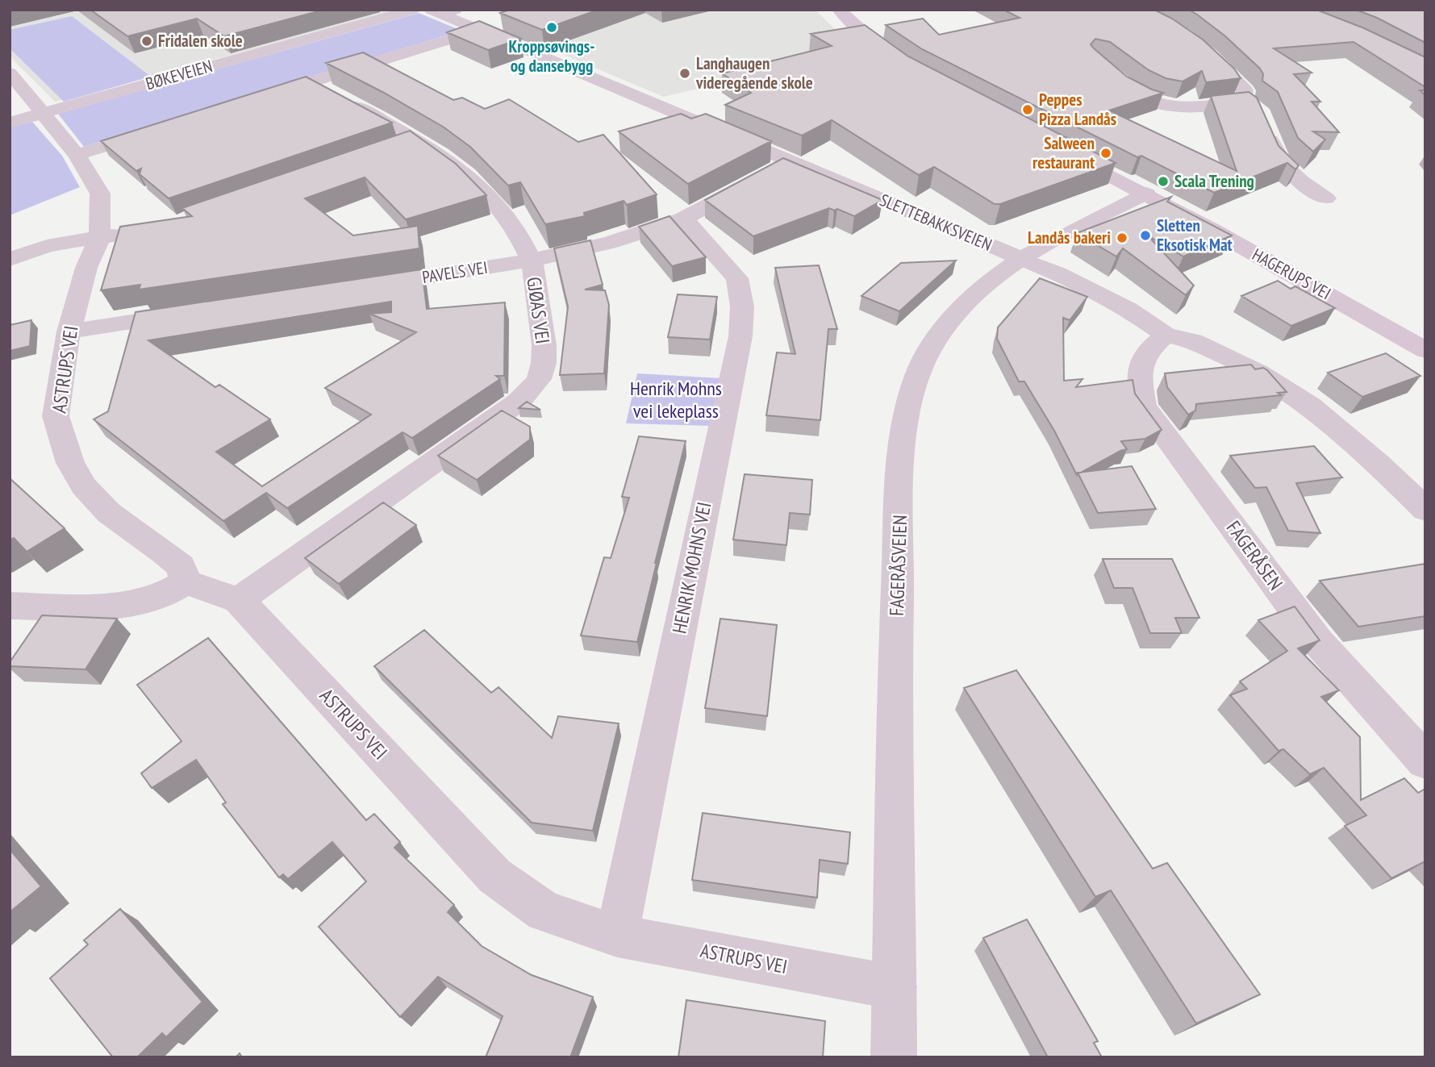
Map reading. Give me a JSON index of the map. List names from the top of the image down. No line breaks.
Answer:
{"streets":{"main road":["HAGERUPS VEI"],"street":["BØKEVEIEN","SLETTEBAKKSVEIEN","PAVELS VEI","GJØAS VEI","ASTRUPS VEI","FAGERÅSEN","FAGERÅSVEIEN","HENRIK MOHNS VEI"]},"crossings":[["BØKEVEIEN","ASTRUPS VEI"],["SLETTEBAKKSVEIEN","PAVELS VEI"],["SLETTEBAKKSVEIEN","FAGERÅSVEIEN"],["PAVELS VEI","GJØAS VEI"],["PAVELS VEI","HENRIK MOHNS VEI"],["HAGERUPS VEI","FAGERÅSVEIEN"],["GJØAS VEI","ASTRUPS VEI"],["ASTRUPS VEI","FAGERÅSVEIEN"],["ASTRUPS VEI","HENRIK MOHNS VEI"]],"parks":["Henrik Mohns vei lekeplass"],"places":["Kroppsøvings- og dansebygg","Fridalen skole","Langhaugen videregående skole","Peppes Pizza Landås","Salween restaurant","Scala Trening","Sletten Eksotisk Mat","Landås bakeri"]}
